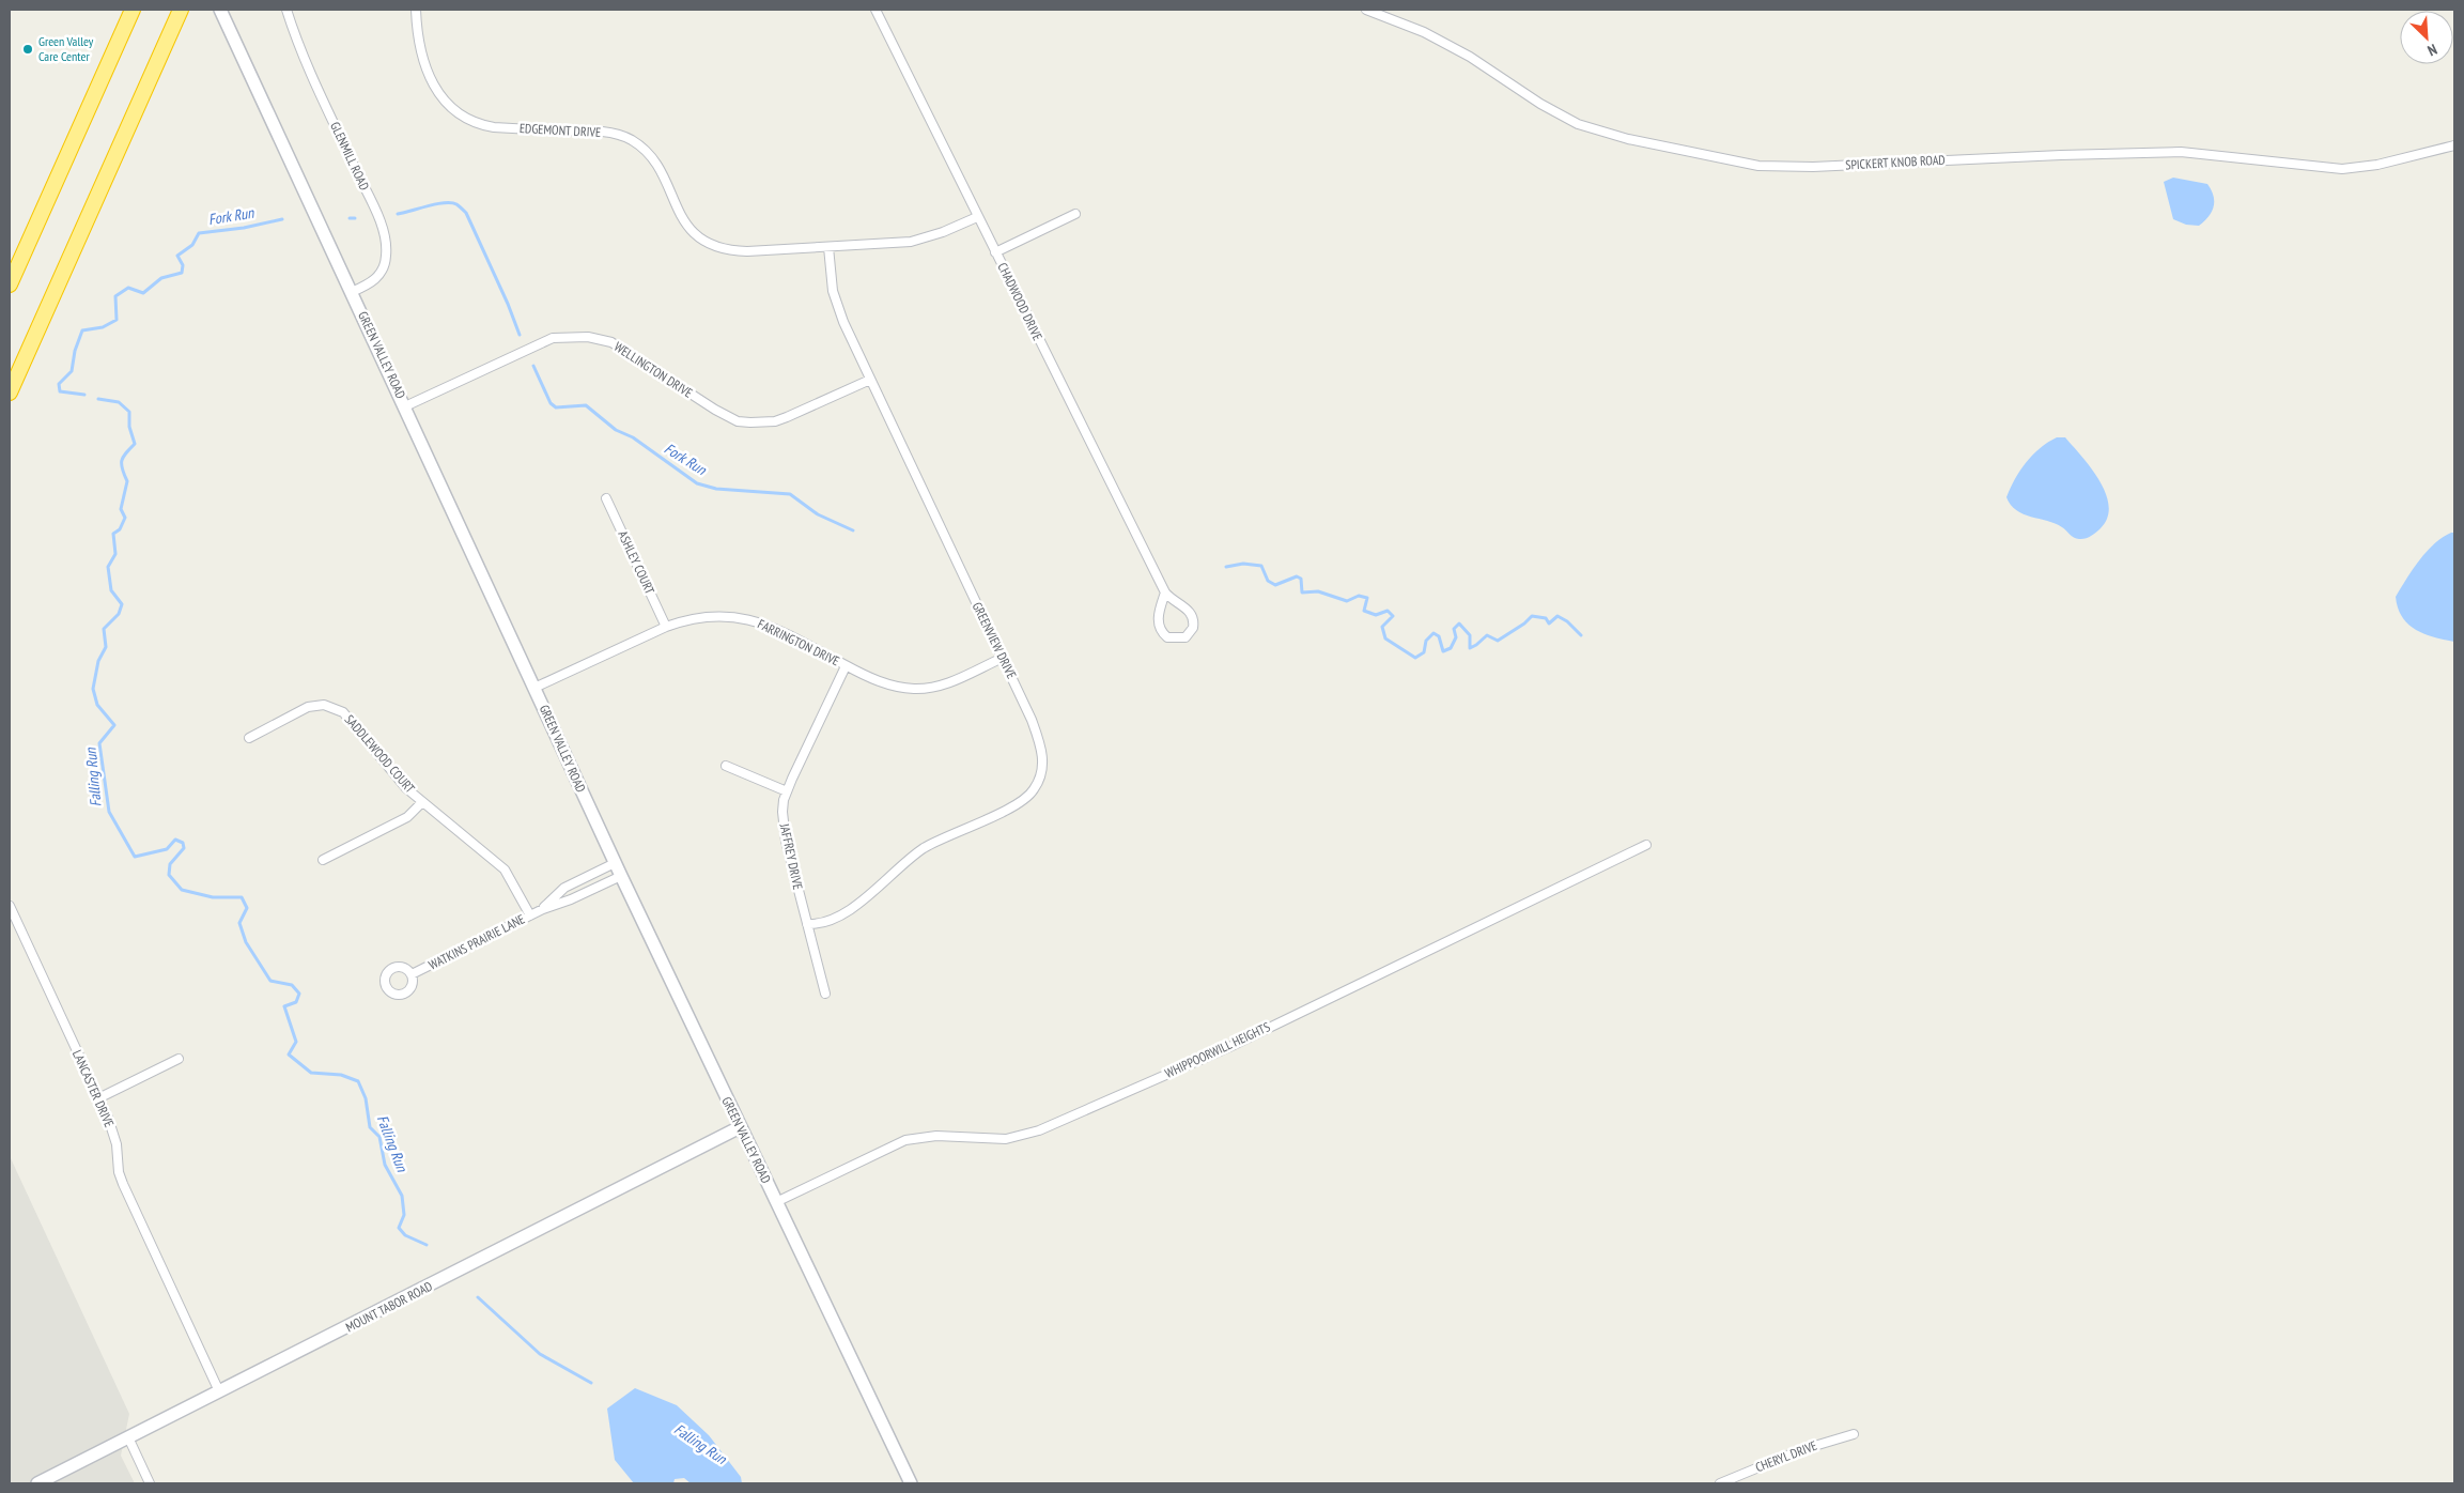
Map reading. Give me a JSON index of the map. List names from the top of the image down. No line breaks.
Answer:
{"streets":{"street":["EDGEMONT DRIVE","GLENMILL ROAD","SPICKERT KNOB ROAD","CHADWOOD DRIVE","GREEN VALLEY ROAD","WELLINGTON DRIVE","ASHLEY COURT","GREENVIEW DRIVE","FARRINGTON DRIVE","SADDLEWOOD COURT","JAFFREY DRIVE","WATKINS PRAIRIE LANE","WHIPPOORWILL HEIGHTS","LANCASTER DRIVE","MOUNT TABOR ROAD","CHERYL DRIVE"]},"crossings":[["EDGEMONT DRIVE","CHADWOOD DRIVE"],["EDGEMONT DRIVE","GREENVIEW DRIVE"],["GLENMILL ROAD","GREEN VALLEY ROAD"],["GREEN VALLEY ROAD","WELLINGTON DRIVE"],["GREEN VALLEY ROAD","FARRINGTON DRIVE"],["GREEN VALLEY ROAD","WATKINS PRAIRIE LANE"],["GREEN VALLEY ROAD","WHIPPOORWILL HEIGHTS"],["GREEN VALLEY ROAD","MOUNT TABOR ROAD"],["WELLINGTON DRIVE","GREENVIEW DRIVE"],["ASHLEY COURT","FARRINGTON DRIVE"],["GREENVIEW DRIVE","FARRINGTON DRIVE"],["GREENVIEW DRIVE","JAFFREY DRIVE"],["FARRINGTON DRIVE","JAFFREY DRIVE"],["SADDLEWOOD COURT","WATKINS PRAIRIE LANE"],["LANCASTER DRIVE","MOUNT TABOR ROAD"]],"water":["Fork Run","Falling Run"],"places":["Green Valley Care Center"],"north":"bottom right"}
